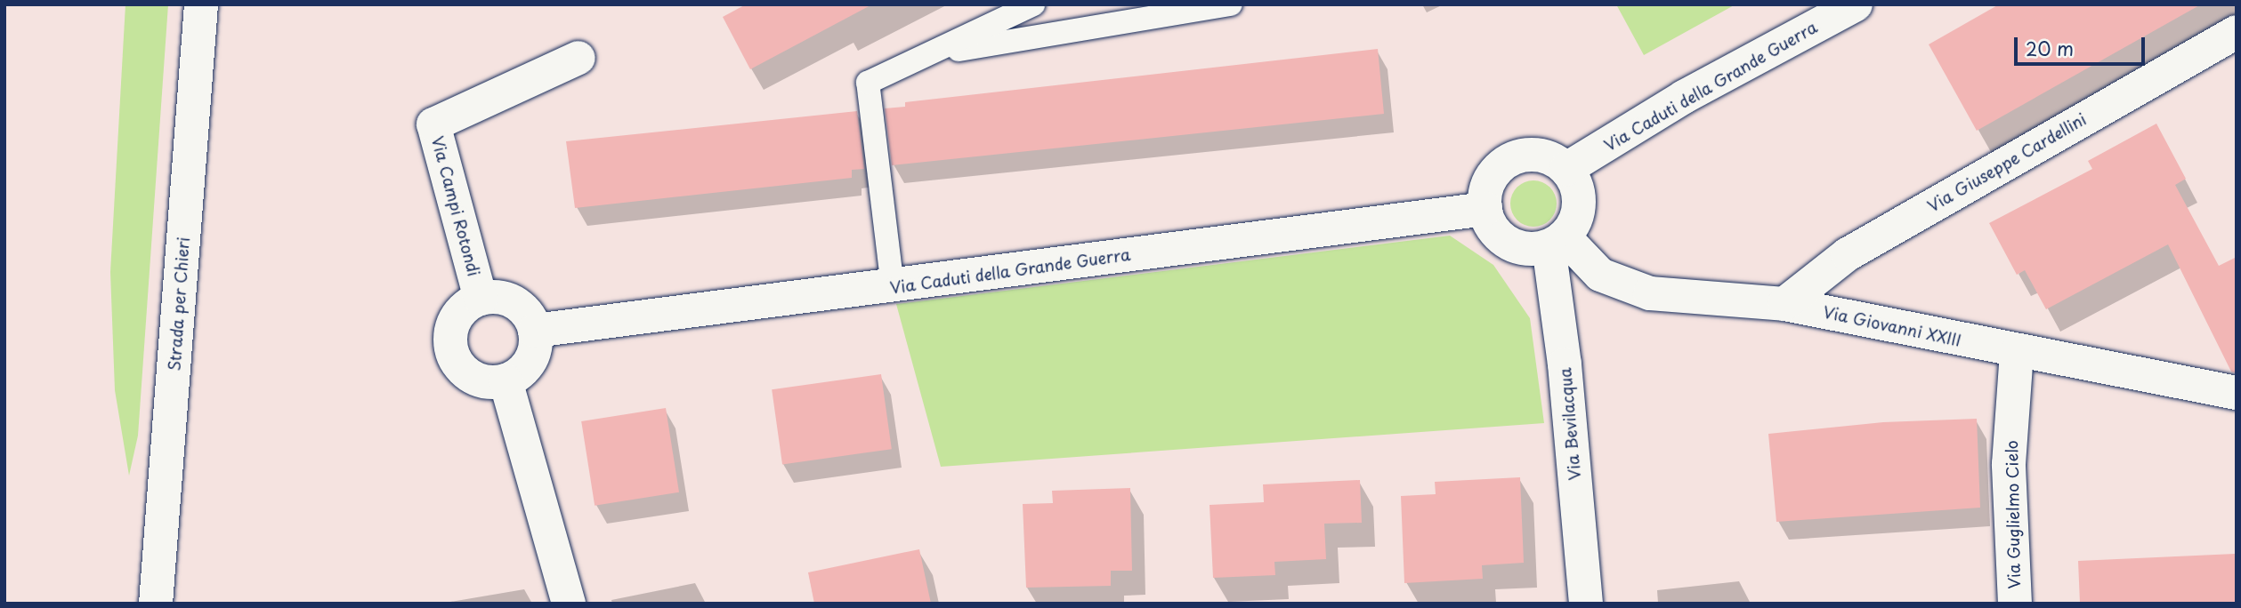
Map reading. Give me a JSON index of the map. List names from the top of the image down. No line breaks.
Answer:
{"streets":{"street":["Via Caduti della Grande Guerra","Via Giuseppe Cardellini","Via Campi Rotondi","Strada per Chieri","Via Giovanni XXIII","Via Bevilacqua","Via Guglielmo Cielo"]},"crossings":[["Via Caduti della Grande Guerra","Via Campi Rotondi"],["Via Caduti della Grande Guerra","Via Giovanni XXIII"],["Via Caduti della Grande Guerra","Via Bevilacqua"],["Via Giuseppe Cardellini","Via Giovanni XXIII"],["Via Giovanni XXIII","Via Bevilacqua"],["Via Giovanni XXIII","Via Guglielmo Cielo"]],"scale_bar":"20 m"}
